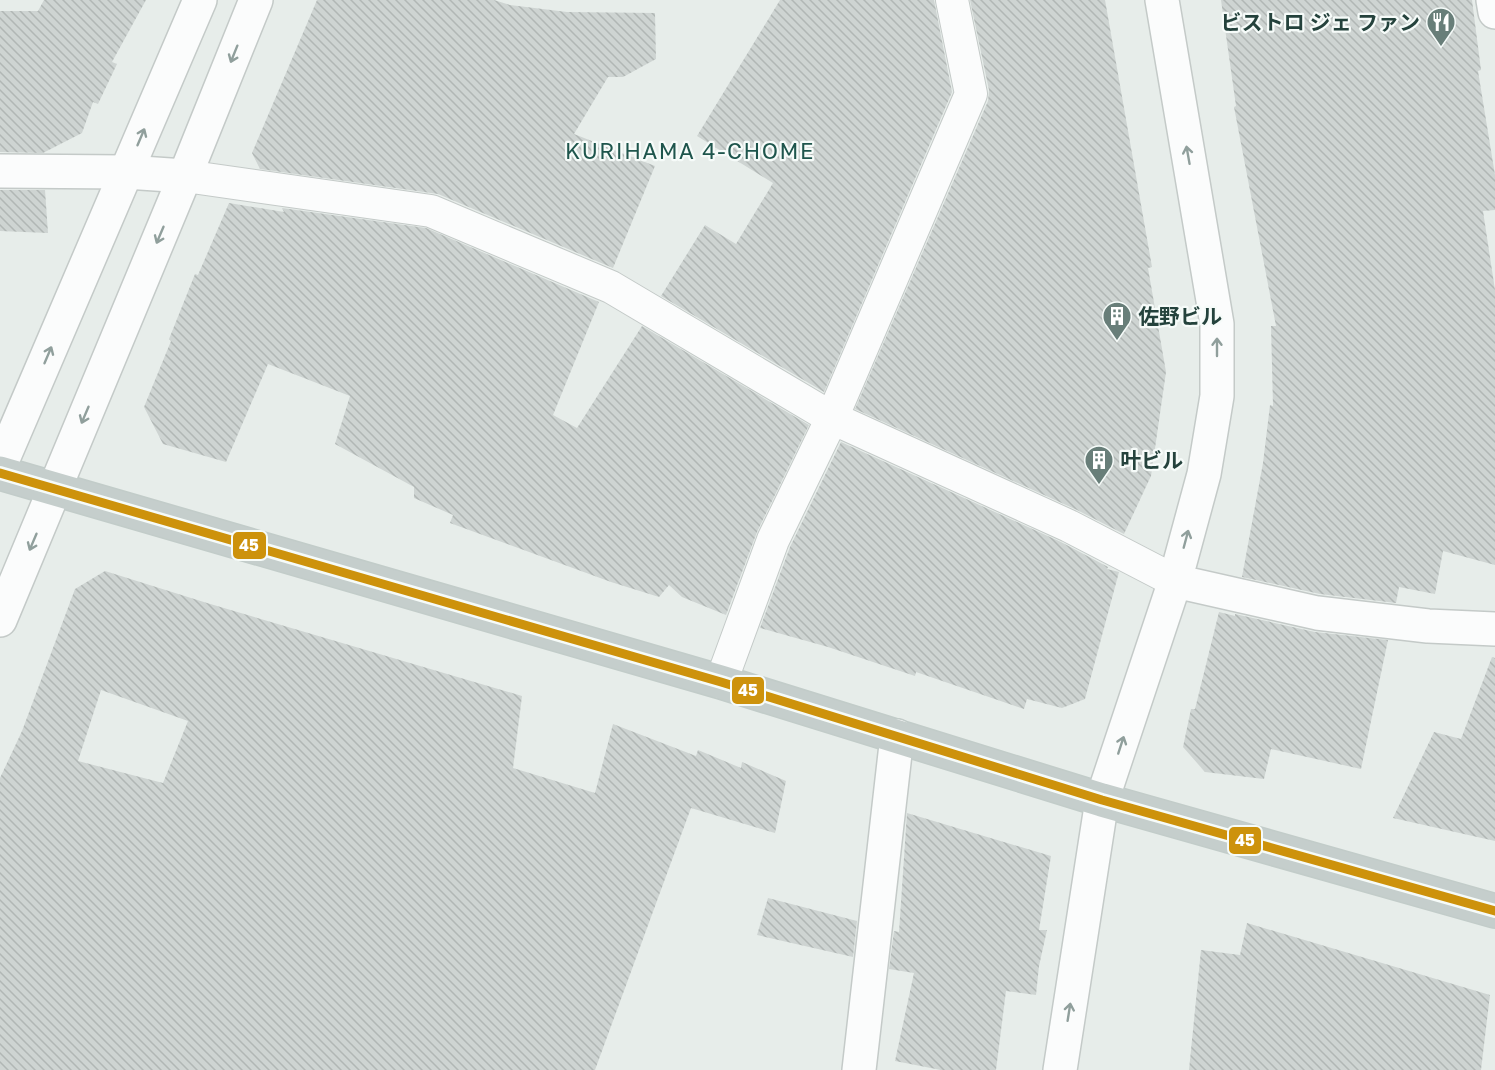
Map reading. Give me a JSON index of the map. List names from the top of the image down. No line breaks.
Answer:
{"districts":["KURIHAMA 4-CHOME"],"places":{"restaurant":["ビストロ ジェ ファン"],"building":["佐野ビル","叶ビル"]},"lines":["transit line 45"]}
